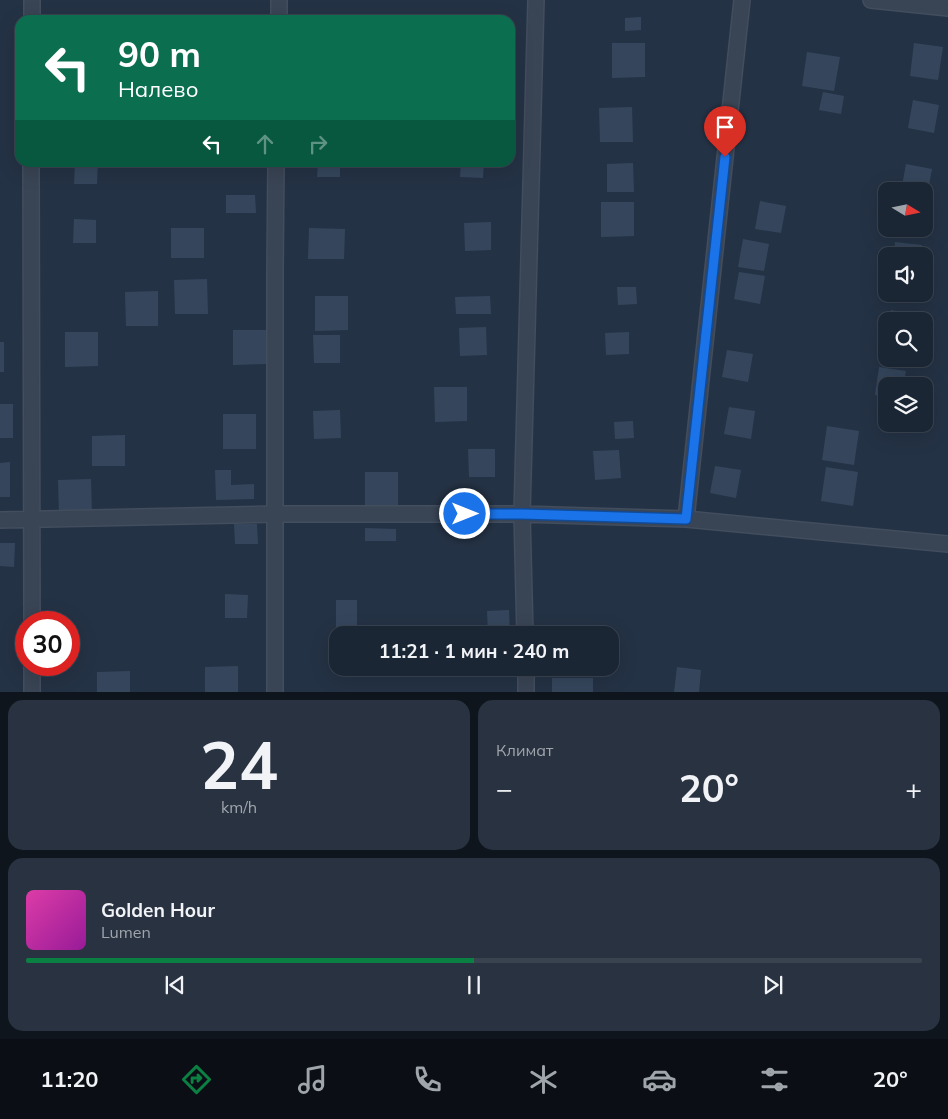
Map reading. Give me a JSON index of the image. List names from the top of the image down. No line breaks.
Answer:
{"north":"right","page":{"turn":["90 m","Налево"],"limit":"30","trip":"11:21 · 1 мин · 240 m","tile":[["24","km/h"],"Климат"],"heat":["−","20°","+"],"song":["Golden Hour","Lumen"],"tabs":["11:20","20°"]}}
